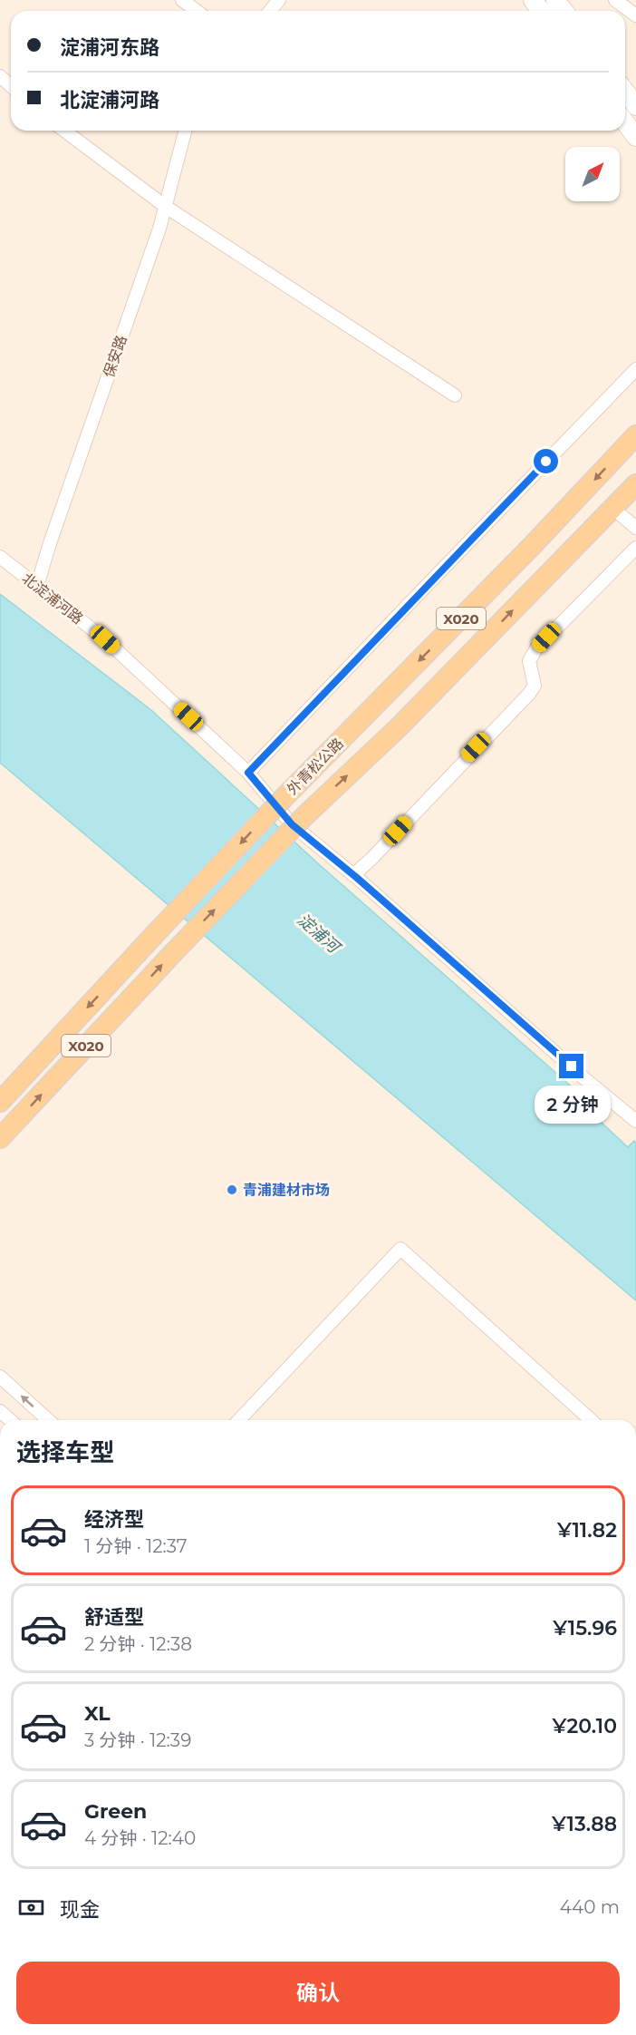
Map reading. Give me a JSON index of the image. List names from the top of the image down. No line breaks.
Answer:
{"streets":{"main road":["X020","外青松公路"],"street":["保安路","北淀浦河路"]},"crossings":[["保安路","北淀浦河路"]],"water":["淀浦河"],"places":["青浦建材市场"],"north":"top right","page":{"banner":["淀浦河东路","北淀浦河路"],"bubble":"2 分钟","heading":"选择车型","list":[{"name":"经济型","note":"1 分钟 · 12:37","value":"¥11.82"},{"name":"舒适型","note":"2 分钟 · 12:38","value":"¥15.96"},{"name":"XL","note":"3 分钟 · 12:39","value":"¥20.10"},{"name":"Green","note":"4 分钟 · 12:40","value":"¥13.88"}],"pay":["现金","440 m"],"buttons":"确认"}}
